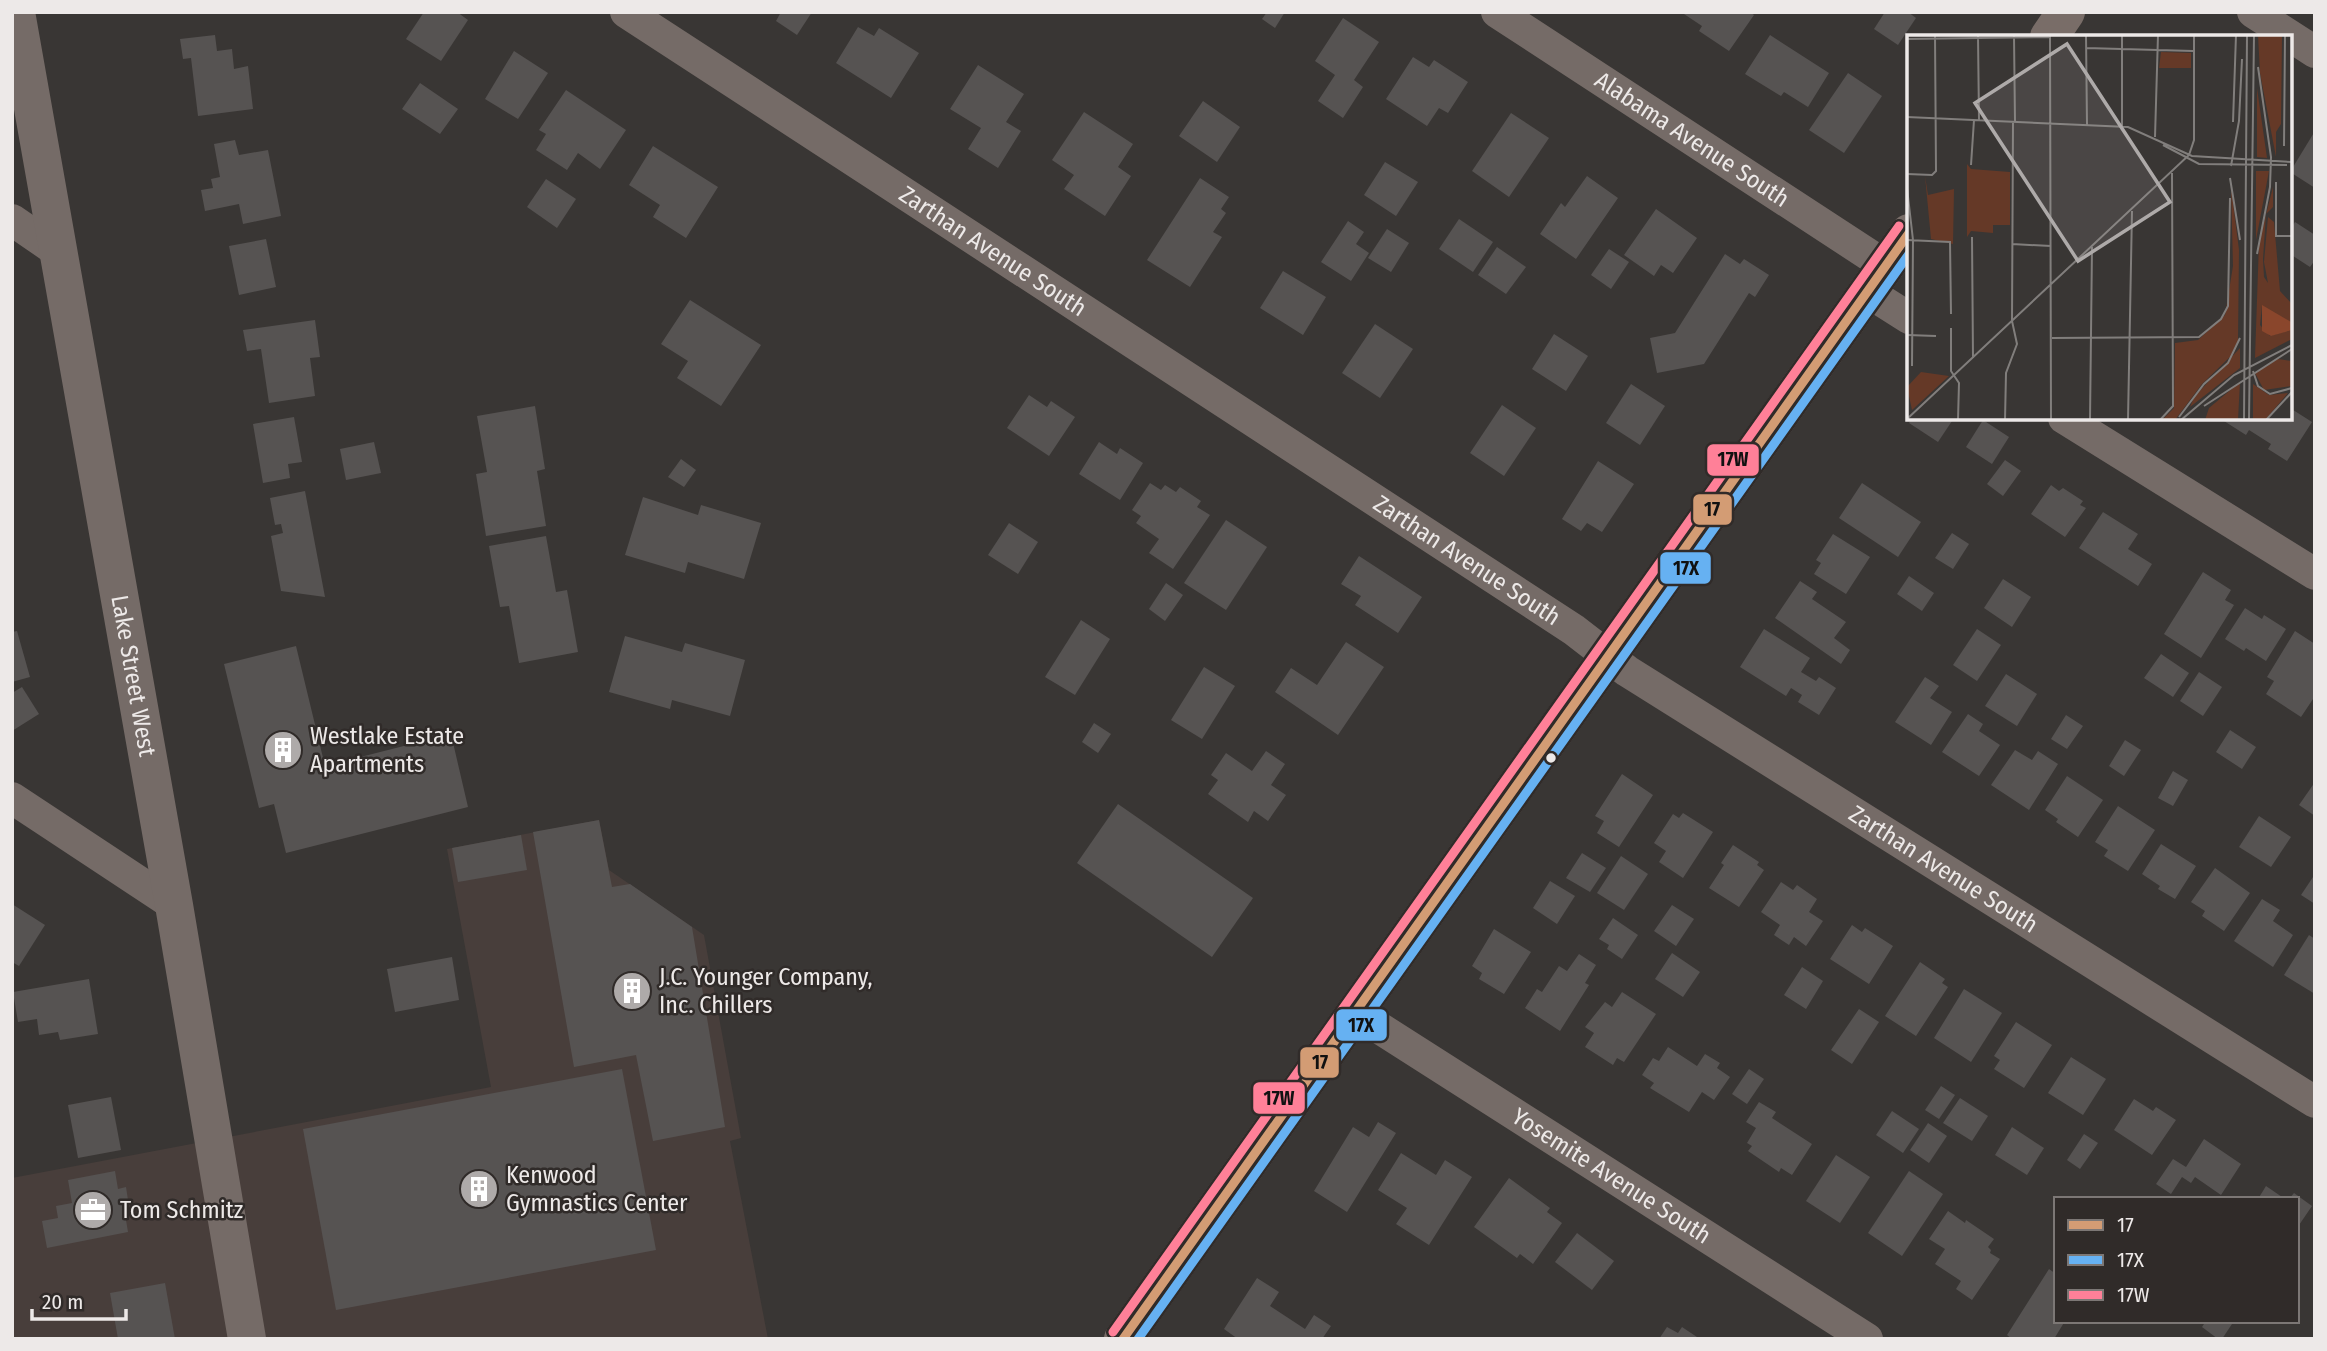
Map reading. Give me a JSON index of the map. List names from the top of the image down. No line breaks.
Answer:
{"streets":{"street":["Alabama Avenue South","Zarthan Avenue South","Lake Street West","Yosemite Avenue South"]},"places":{"building":["Westlake Estate Apartments","J.C. Younger Company, Inc. Chillers","Kenwood Gymnastics Center"],"office":["Tom Schmitz"]},"lines":["transit line 17W","transit line 17","transit line 17X"],"legend":["17","17X","17W"],"scale_bar":"20 m"}
